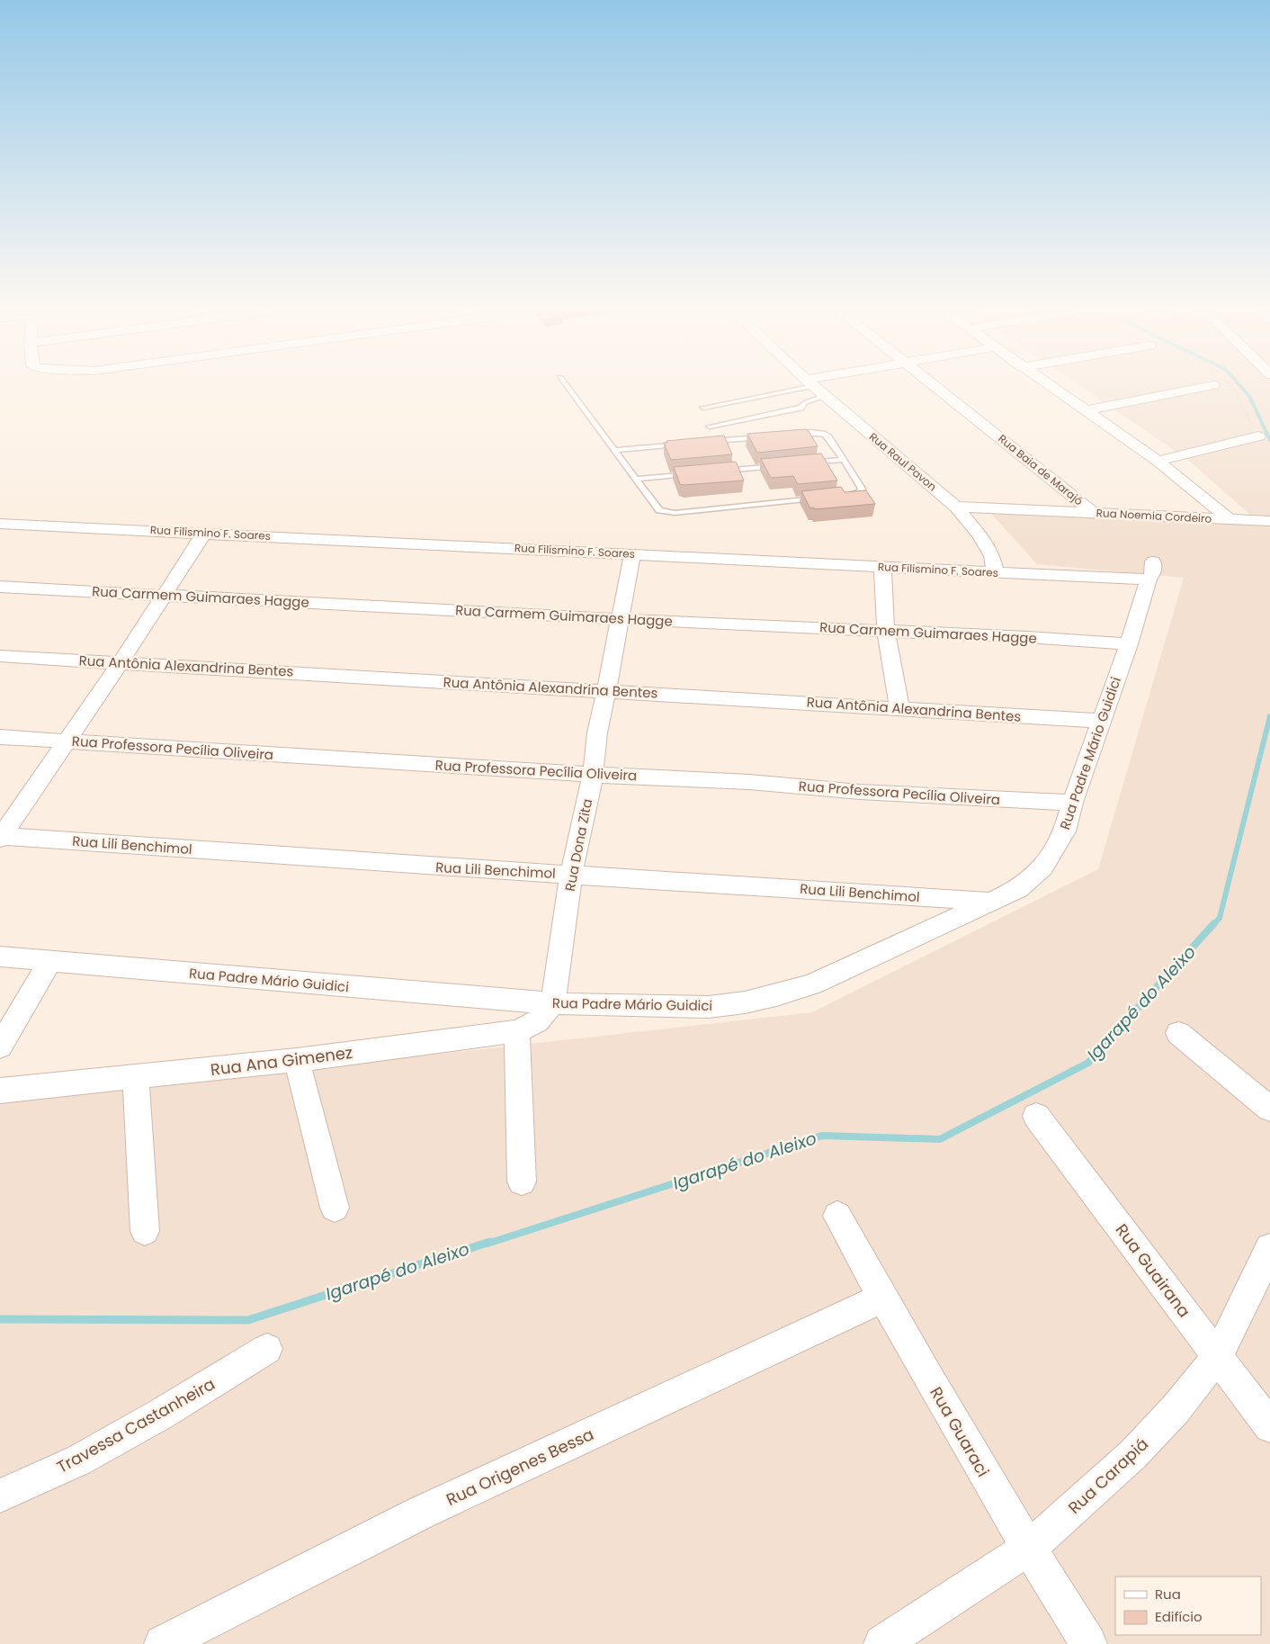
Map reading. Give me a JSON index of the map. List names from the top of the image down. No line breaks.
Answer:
{"streets":{"street":["Rua Raul Pavon","Rua Baia de Marajó","Rua Noemia Cordeiro","Rua Filismino F. Soares","Rua Carmem Guimaraes Hagge","Rua Antônia Alexandrina Bentes","Rua Professora Pecília Oliveira","Rua Padre Mário Guidici","Rua Lili Benchimol","Rua Dona Zita","Rua Ana Gimenez","Rua Guairana","Travessa Castanheira","Rua Guaraci","Rua Origenes Bessa","Rua Carapiá"]},"crossings":[["Rua Raul Pavon","Rua Noemia Cordeiro"],["Rua Raul Pavon","Rua Filismino F. Soares"],["Rua Baia de Marajó","Rua Noemia Cordeiro"],["Rua Filismino F. Soares","Rua Padre Mário Guidici"],["Rua Filismino F. Soares","Rua Dona Zita"],["Rua Carmem Guimaraes Hagge","Rua Padre Mário Guidici"],["Rua Carmem Guimaraes Hagge","Rua Dona Zita"],["Rua Antônia Alexandrina Bentes","Rua Padre Mário Guidici"],["Rua Antônia Alexandrina Bentes","Rua Dona Zita"],["Rua Professora Pecília Oliveira","Rua Padre Mário Guidici"],["Rua Professora Pecília Oliveira","Rua Dona Zita"],["Rua Padre Mário Guidici","Rua Lili Benchimol"],["Rua Padre Mário Guidici","Rua Dona Zita"],["Rua Padre Mário Guidici","Rua Ana Gimenez"],["Rua Lili Benchimol","Rua Dona Zita"],["Rua Dona Zita","Rua Ana Gimenez"],["Rua Guairana","Rua Carapiá"],["Rua Guaraci","Rua Origenes Bessa"],["Rua Guaraci","Rua Carapiá"]],"water":["Igarapé do Aleixo"],"legend":["Rua","Edifício"]}
